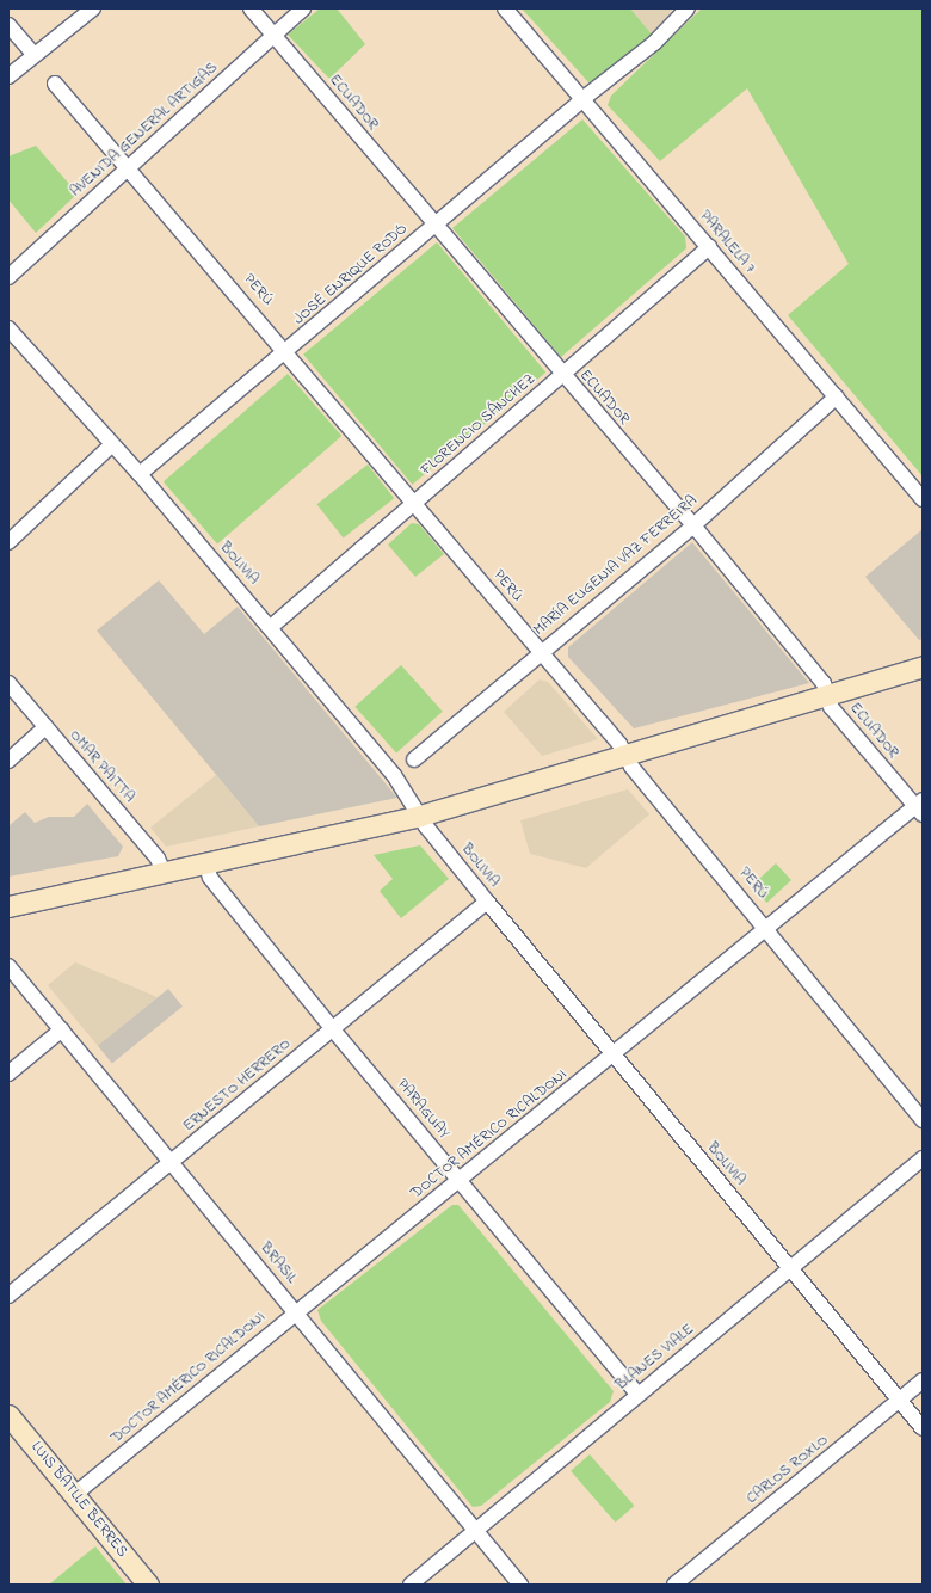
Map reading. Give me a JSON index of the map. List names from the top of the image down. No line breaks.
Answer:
{"streets":{"street":["ECUADOR","AVENIDA GENERAL ARTIGAS","PARALELA 7","JOSÉ ENRIQUE RODÓ","PERÚ","FLORENCIO SÁNCHEZ","BOLIVIA","MARÍA EUGENIA VAZ FERREIRA","OMAR PAITTA","ERNESTO HERRERO","PARAGUAY","DOCTOR AMÉRICO RICALDONI","BRASIL","BLANES VIALE","CARLOS ROXLO","LUIS BATLLE BERRES"]},"crossings":[["ECUADOR","AVENIDA GENERAL ARTIGAS"],["ECUADOR","JOSÉ ENRIQUE RODÓ"],["ECUADOR","FLORENCIO SÁNCHEZ"],["ECUADOR","MARÍA EUGENIA VAZ FERREIRA"],["ECUADOR","DOCTOR AMÉRICO RICALDONI"],["AVENIDA GENERAL ARTIGAS","PERÚ"],["PARALELA 7","JOSÉ ENRIQUE RODÓ"],["PARALELA 7","FLORENCIO SÁNCHEZ"],["PARALELA 7","MARÍA EUGENIA VAZ FERREIRA"],["JOSÉ ENRIQUE RODÓ","PERÚ"],["JOSÉ ENRIQUE RODÓ","BOLIVIA"],["PERÚ","FLORENCIO SÁNCHEZ"],["PERÚ","MARÍA EUGENIA VAZ FERREIRA"],["PERÚ","DOCTOR AMÉRICO RICALDONI"],["FLORENCIO SÁNCHEZ","BOLIVIA"],["BOLIVIA","ERNESTO HERRERO"],["BOLIVIA","DOCTOR AMÉRICO RICALDONI"],["BOLIVIA","BLANES VIALE"],["BOLIVIA","CARLOS ROXLO"],["ERNESTO HERRERO","PARAGUAY"],["ERNESTO HERRERO","BRASIL"],["PARAGUAY","DOCTOR AMÉRICO RICALDONI"],["PARAGUAY","BLANES VIALE"],["DOCTOR AMÉRICO RICALDONI","BRASIL"],["DOCTOR AMÉRICO RICALDONI","LUIS BATLLE BERRES"],["BRASIL","BLANES VIALE"]]}
